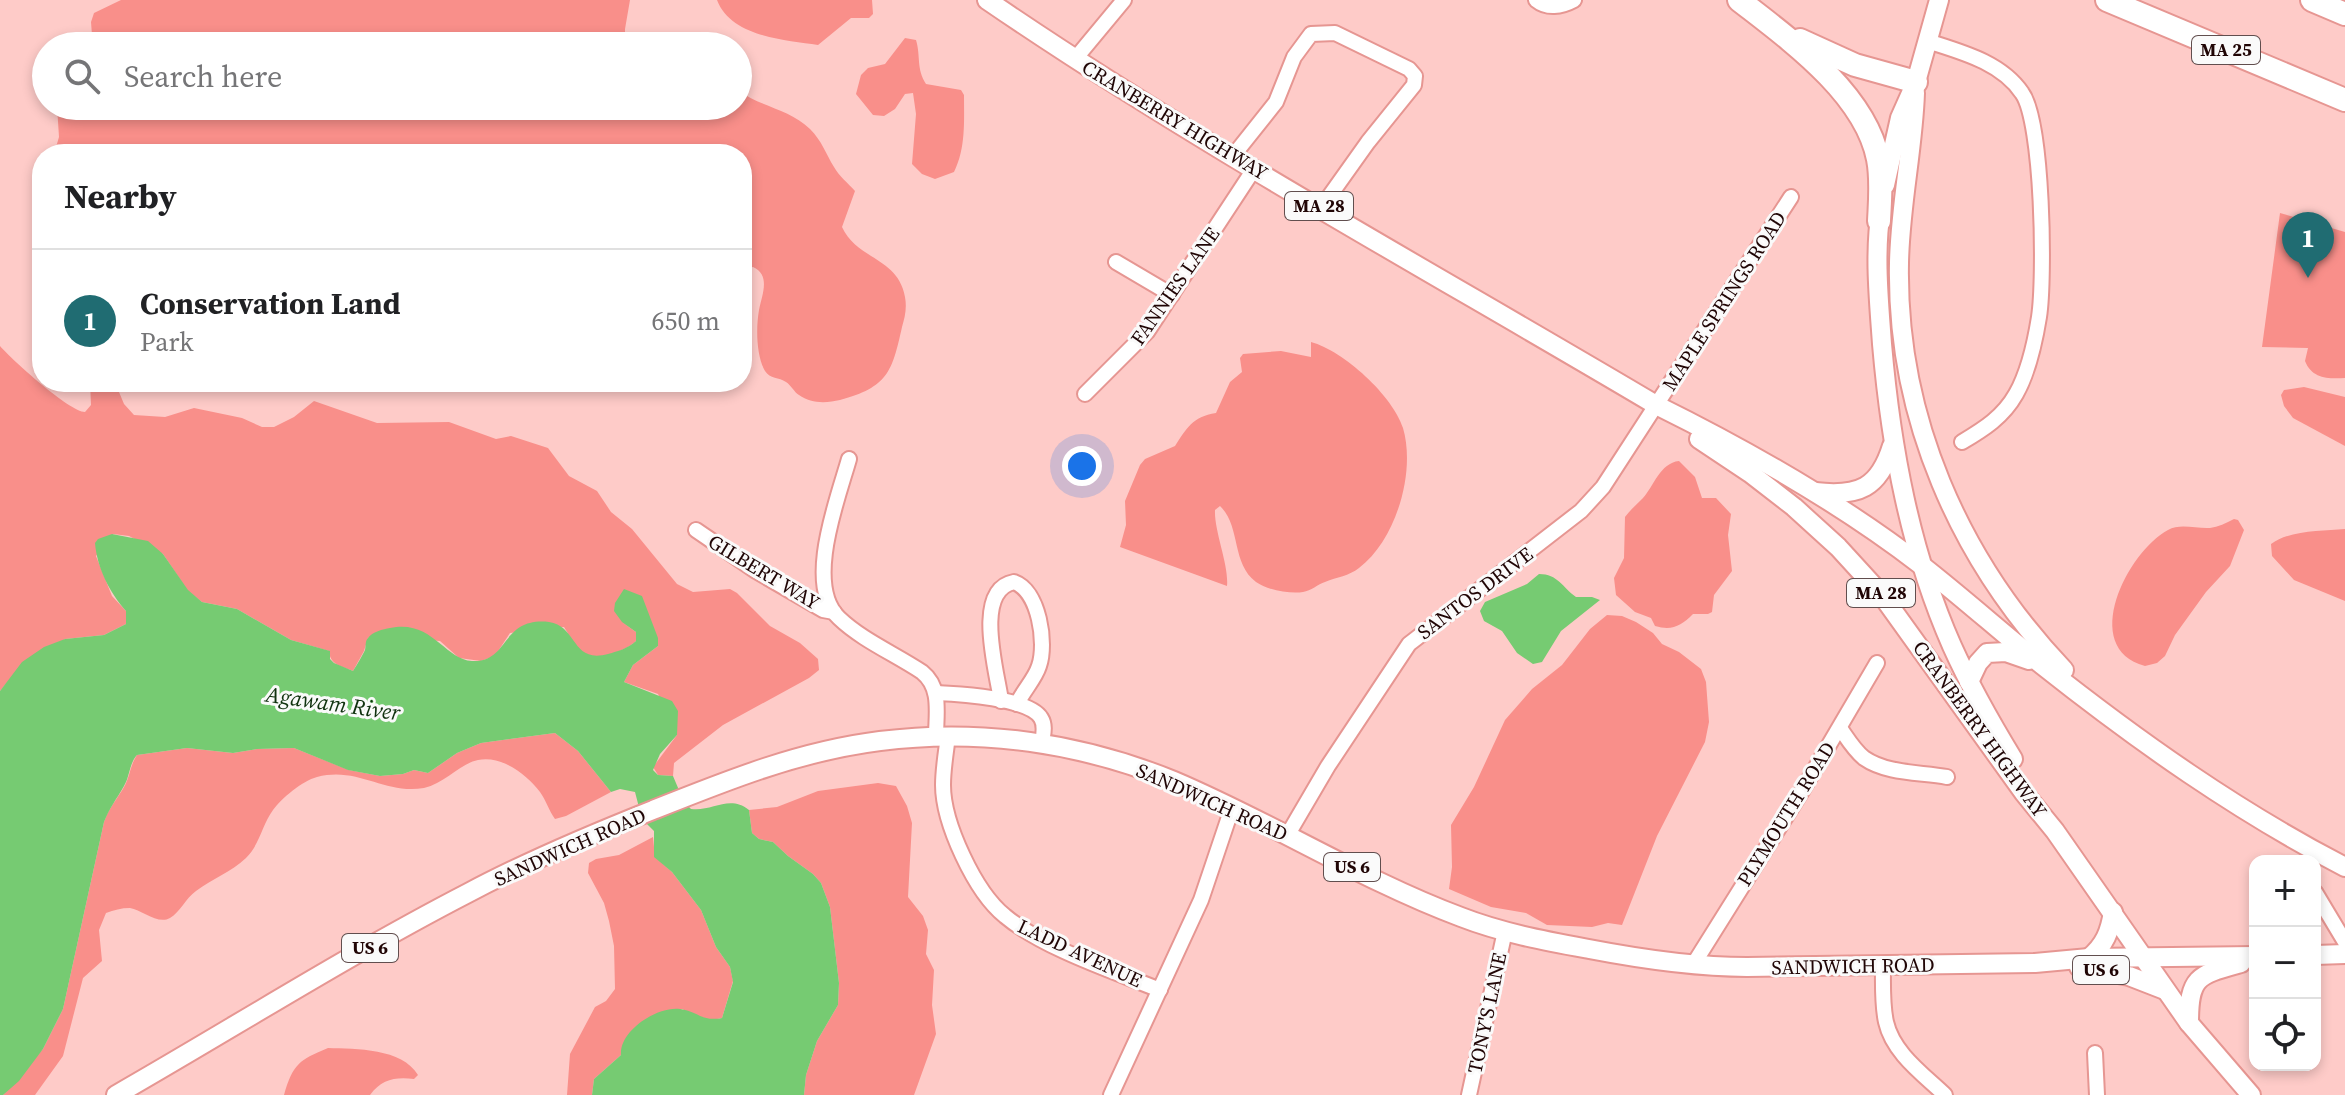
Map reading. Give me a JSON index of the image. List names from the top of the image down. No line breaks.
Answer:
{"streets":{"highway":["MA 25"],"main road":["CRANBERRY HIGHWAY","MA 28","SANDWICH ROAD","US 6"],"street":["FANNIES LANE","MAPLE SPRINGS ROAD","GILBERT WAY","SANTOS DRIVE","PLYMOUTH ROAD","LADD AVENUE","TONY'S LANE"]},"crossings":[["CRANBERRY HIGHWAY","FANNIES LANE"],["CRANBERRY HIGHWAY","MAPLE SPRINGS ROAD"],["CRANBERRY HIGHWAY","SANTOS DRIVE"],["CRANBERRY HIGHWAY","SANDWICH ROAD"],["MAPLE SPRINGS ROAD","SANTOS DRIVE"],["GILBERT WAY","LADD AVENUE"],["SANTOS DRIVE","SANDWICH ROAD"],["SANDWICH ROAD","PLYMOUTH ROAD"],["SANDWICH ROAD","LADD AVENUE"],["SANDWICH ROAD","TONY'S LANE"]],"water":["Agawam River"],"page":{"search":"Search here","heading":"Nearby","pins":"1","list":[{"mark":"1","name":"Conservation Land","note":"Park","value":"650 m"}],"map_buttons":["+","−"]}}
